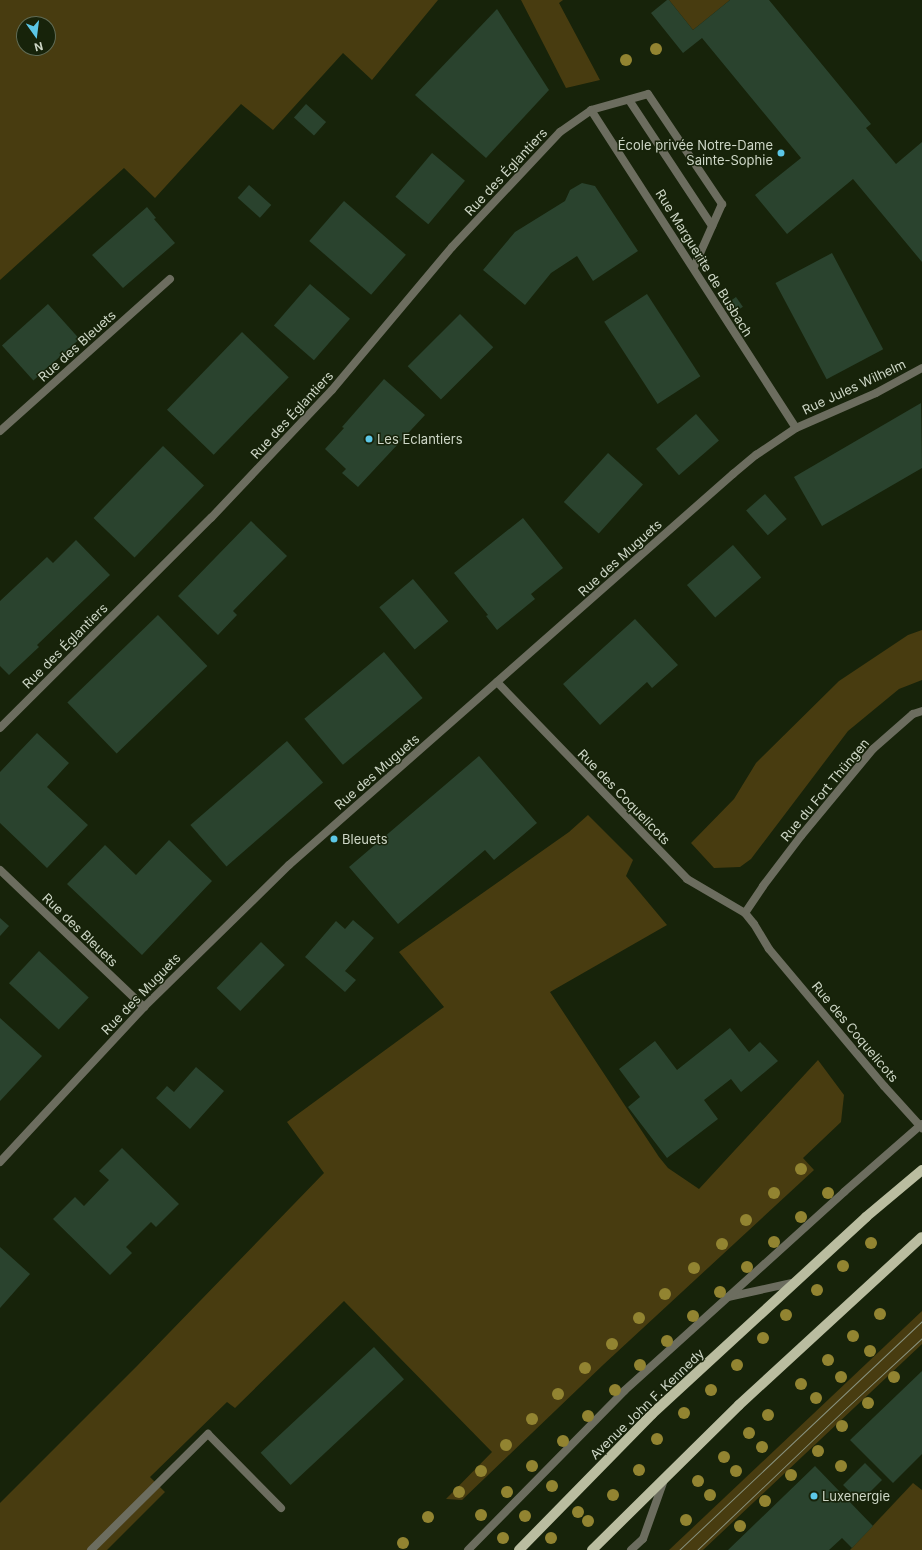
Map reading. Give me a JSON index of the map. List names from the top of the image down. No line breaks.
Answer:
{"streets":{"main road":["Avenue John F. Kennedy"],"street":["Rue des Églantiers","Rue Marguerite de Busbach","Rue des Bleuets","Rue Jules Wilhelm","Rue des Muguets","Rue du Fort Thüngen","Rue des Coquelicots"]},"crossings":[["Rue des Églantiers","Rue Marguerite de Busbach"],["Rue Marguerite de Busbach","Rue Jules Wilhelm"],["Rue Marguerite de Busbach","Rue des Muguets"],["Rue des Bleuets","Rue des Muguets"],["Rue Jules Wilhelm","Rue des Muguets"],["Rue des Muguets","Rue des Coquelicots"],["Rue du Fort Thüngen","Rue des Coquelicots"],["Rue des Coquelicots","Avenue John F. Kennedy"]],"places":["École privée Notre-Dame Sainte-Sophie","Les Eclantiers","Bleuets","Luxenergie"],"north":"bottom"}
